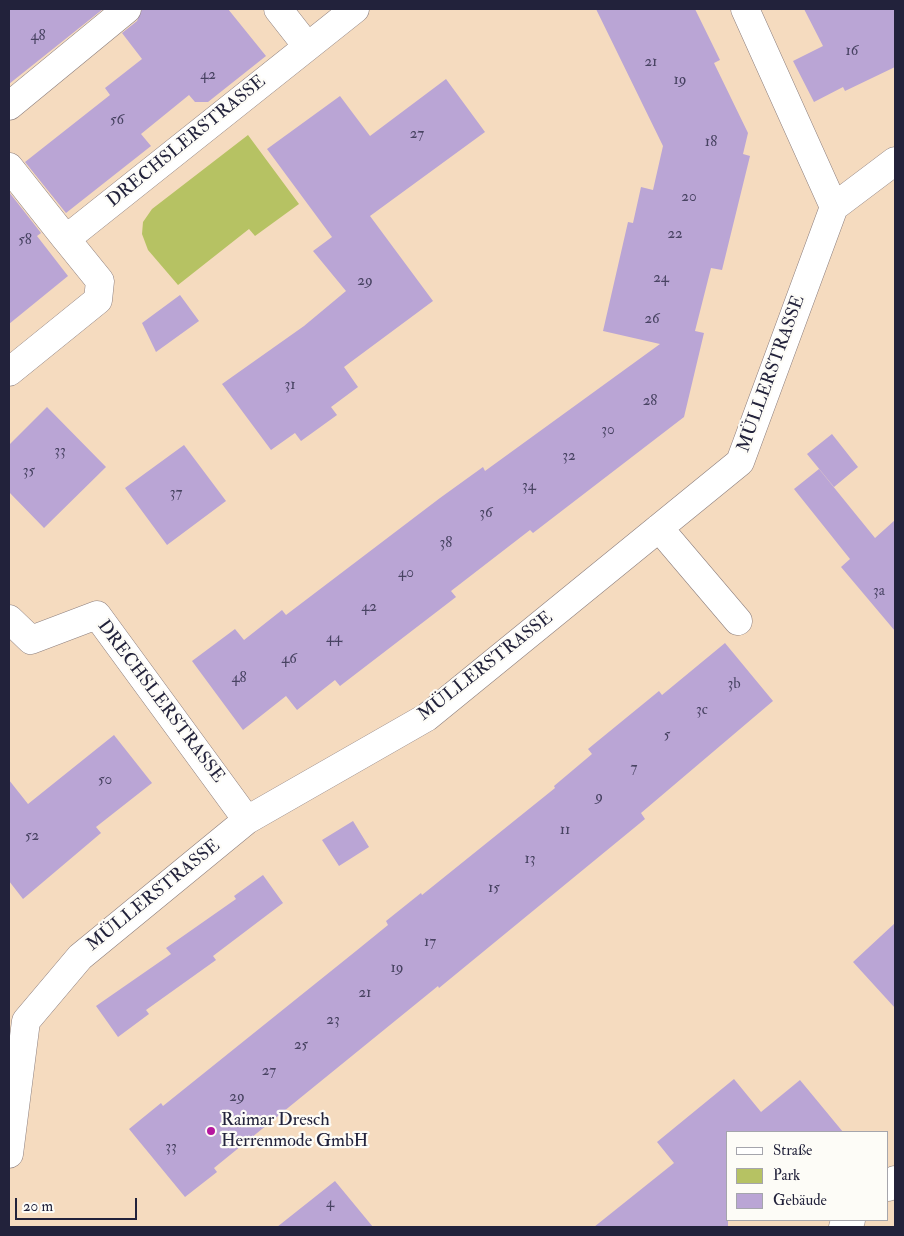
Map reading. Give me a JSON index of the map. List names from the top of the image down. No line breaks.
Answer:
{"streets":{"street":["DRECHSLERSTRASSE","MÜLLERSTRASSE"]},"crossings":[["DRECHSLERSTRASSE","MÜLLERSTRASSE"]],"places":["Raimar Dresch Herrenmode GmbH"],"house_numbers":["48","16","21","42","19","56","27","18","20","22","58","24","29","26","31","28","30","33","32","35","34","37","36","38","40","3a","42","44","46","48","3b","3c","5","7","50","9","11","52","13","15","17","19","21","23","25","27","29","33","4"],"legend":["Straße","Park","Gebäude"],"scale_bar":"20 m"}
